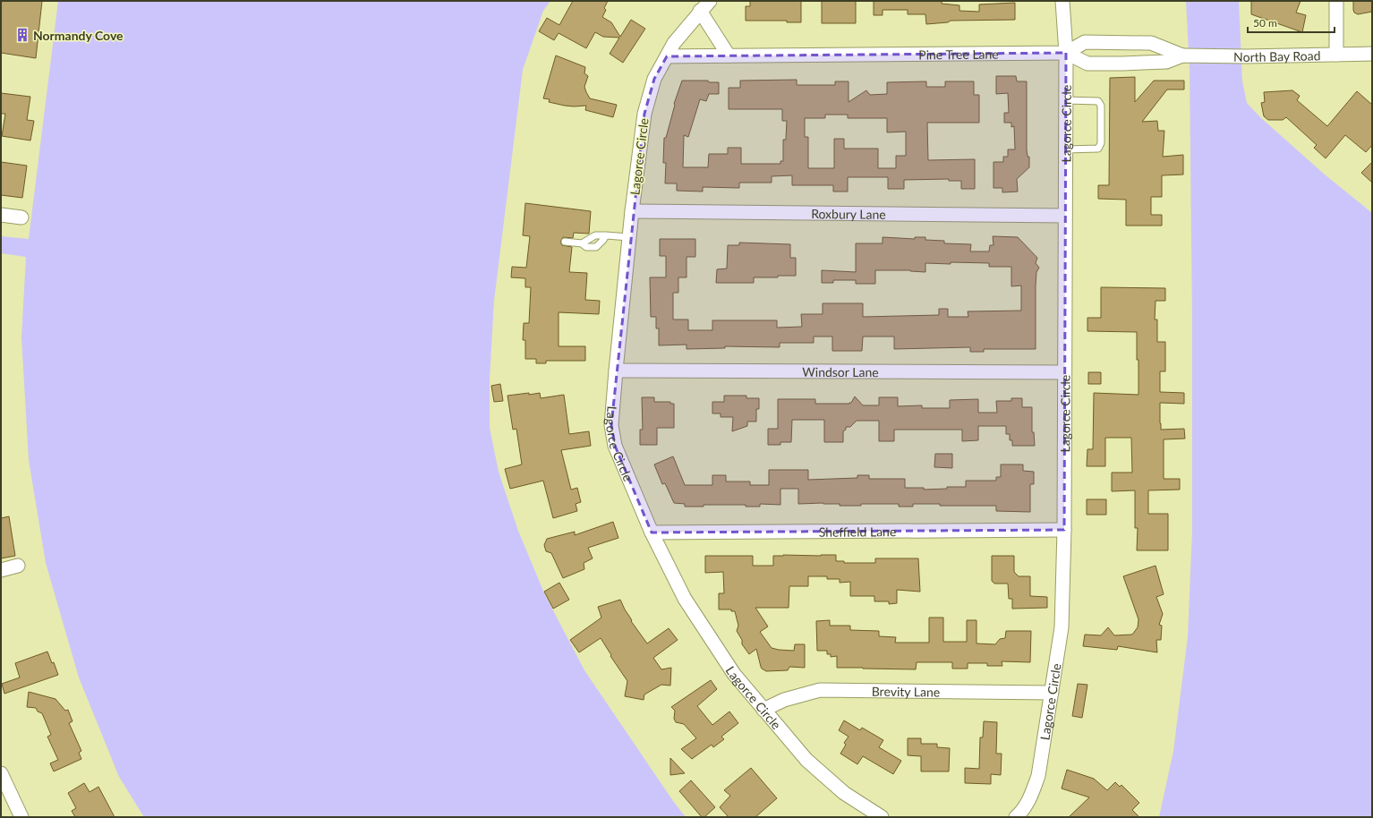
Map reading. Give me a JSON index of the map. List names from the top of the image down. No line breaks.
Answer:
{"streets":{"street":["Pine Tree Lane","North Bay Road","Lagorce Circle","Roxbury Lane","Windsor Lane","Sheffield Lane","Brevity Lane"]},"crossings":[["Pine Tree Lane","North Bay Road"],["Pine Tree Lane","Lagorce Circle"],["Lagorce Circle","Roxbury Lane"],["Lagorce Circle","Windsor Lane"],["Lagorce Circle","Sheffield Lane"],["Lagorce Circle","Brevity Lane"]],"places":{"building":["Normandy Cove"]},"scale_bar":"50 m"}
